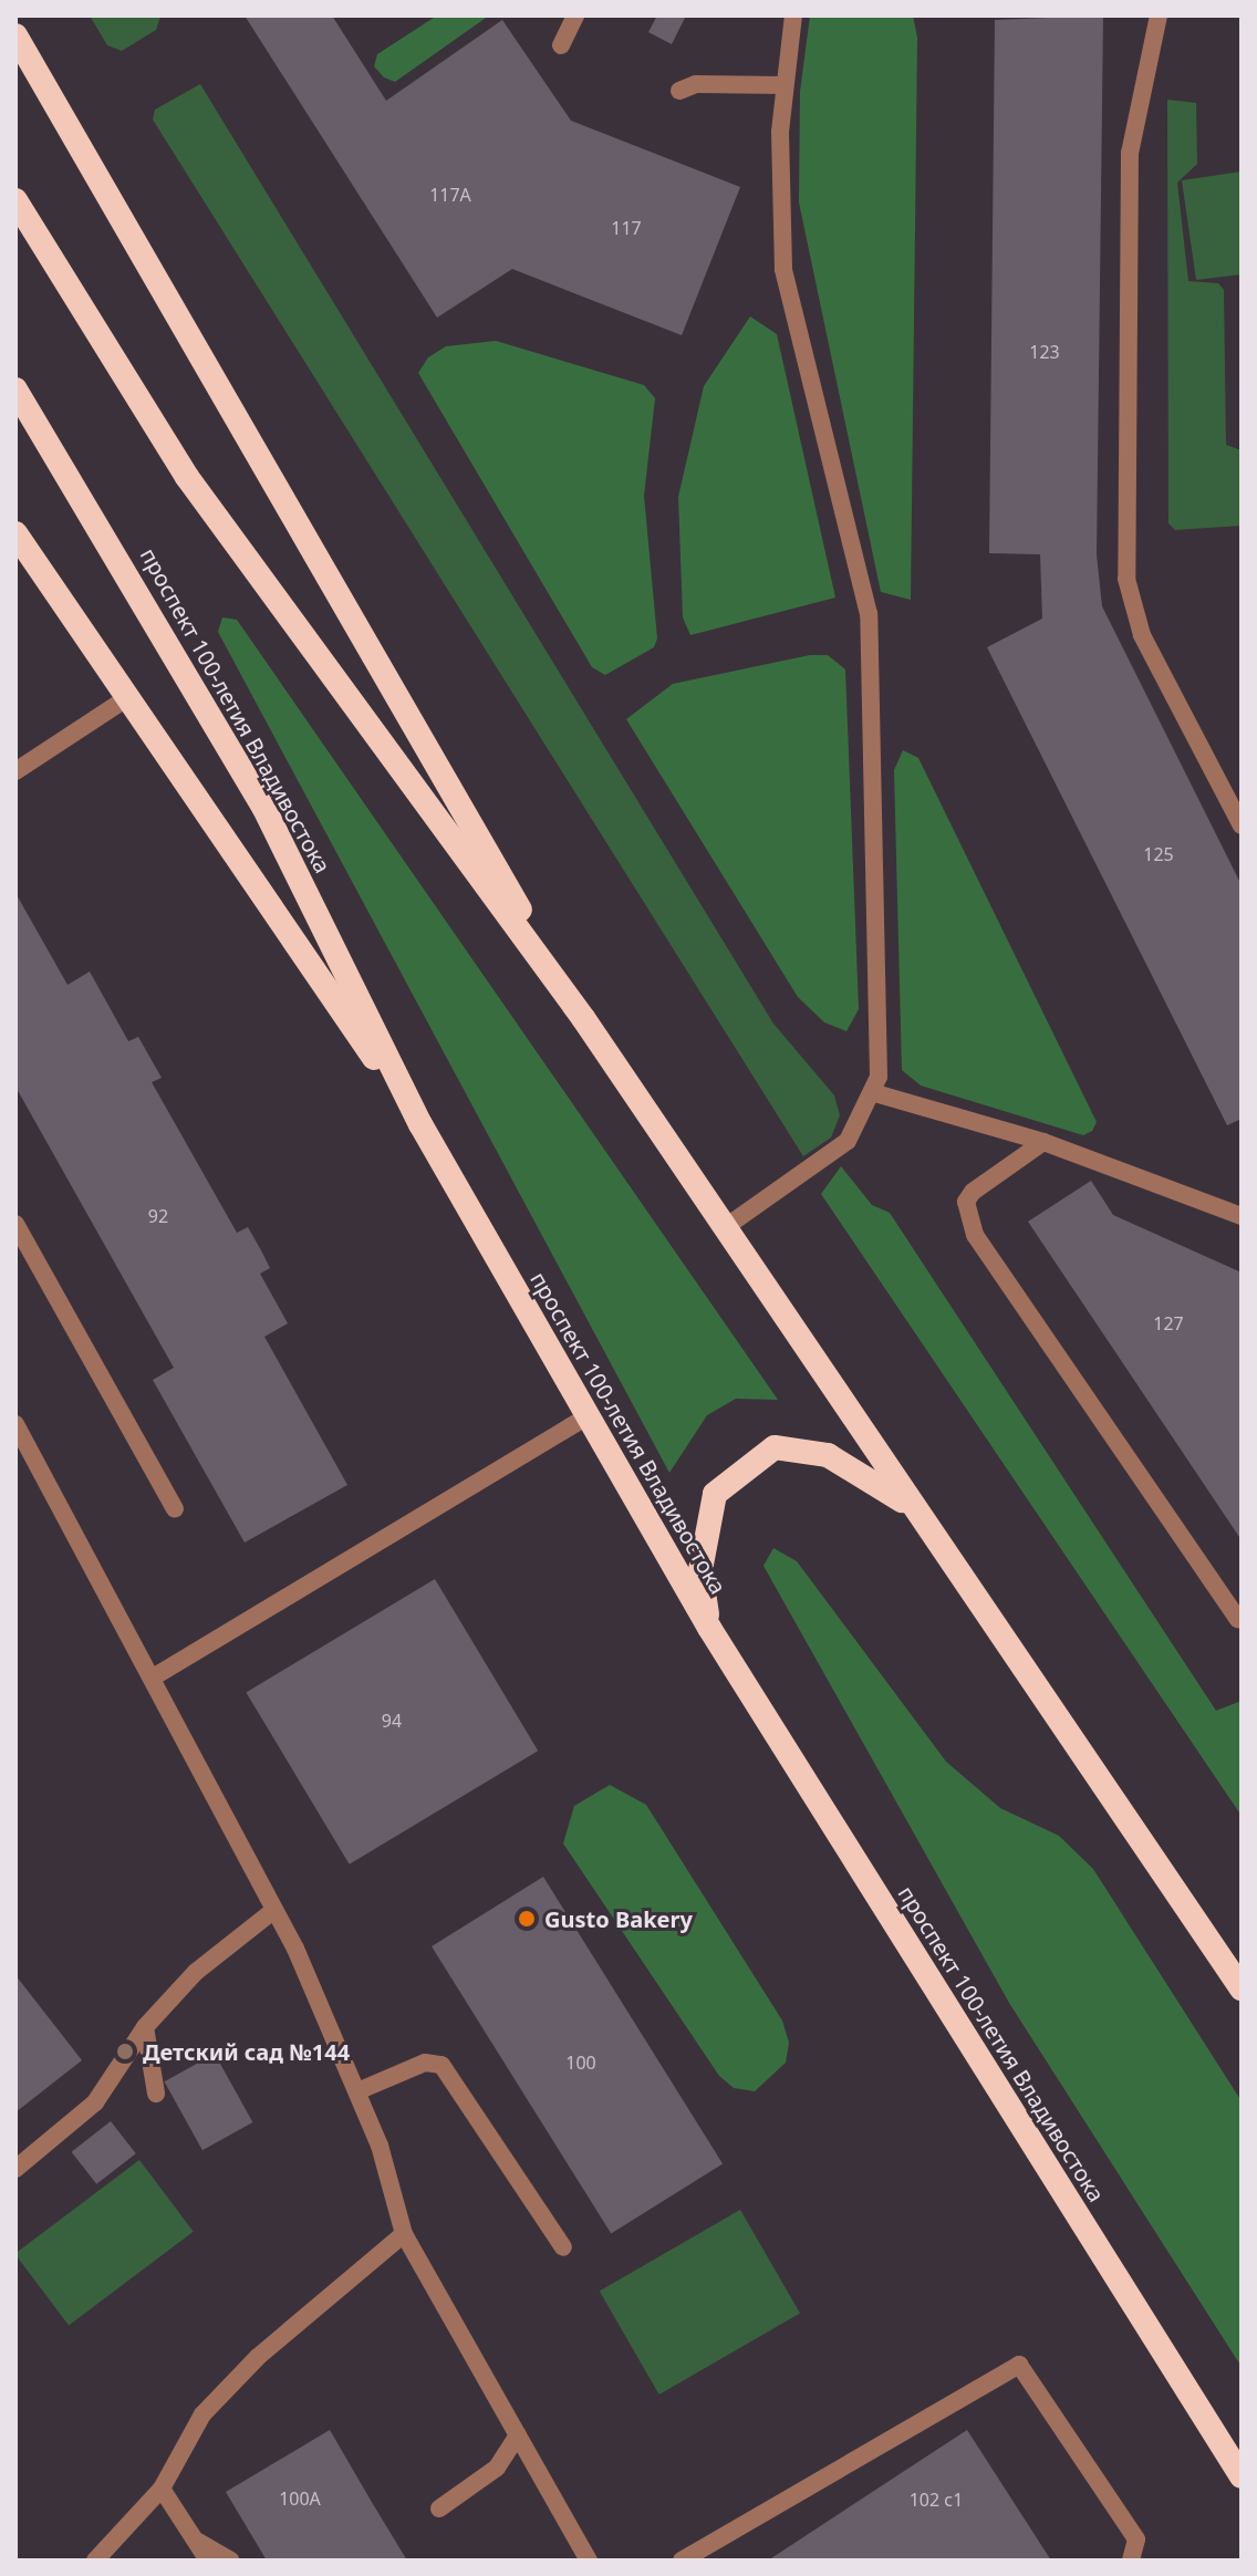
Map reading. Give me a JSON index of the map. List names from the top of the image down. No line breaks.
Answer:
{"streets":{"highway":["проспект 100-летия Владивостока"]},"places":["Gusto Bakery","Детский сад №144"],"house_numbers":["117А","117","123","125","92","127","94","100","100А","102 с1"]}
